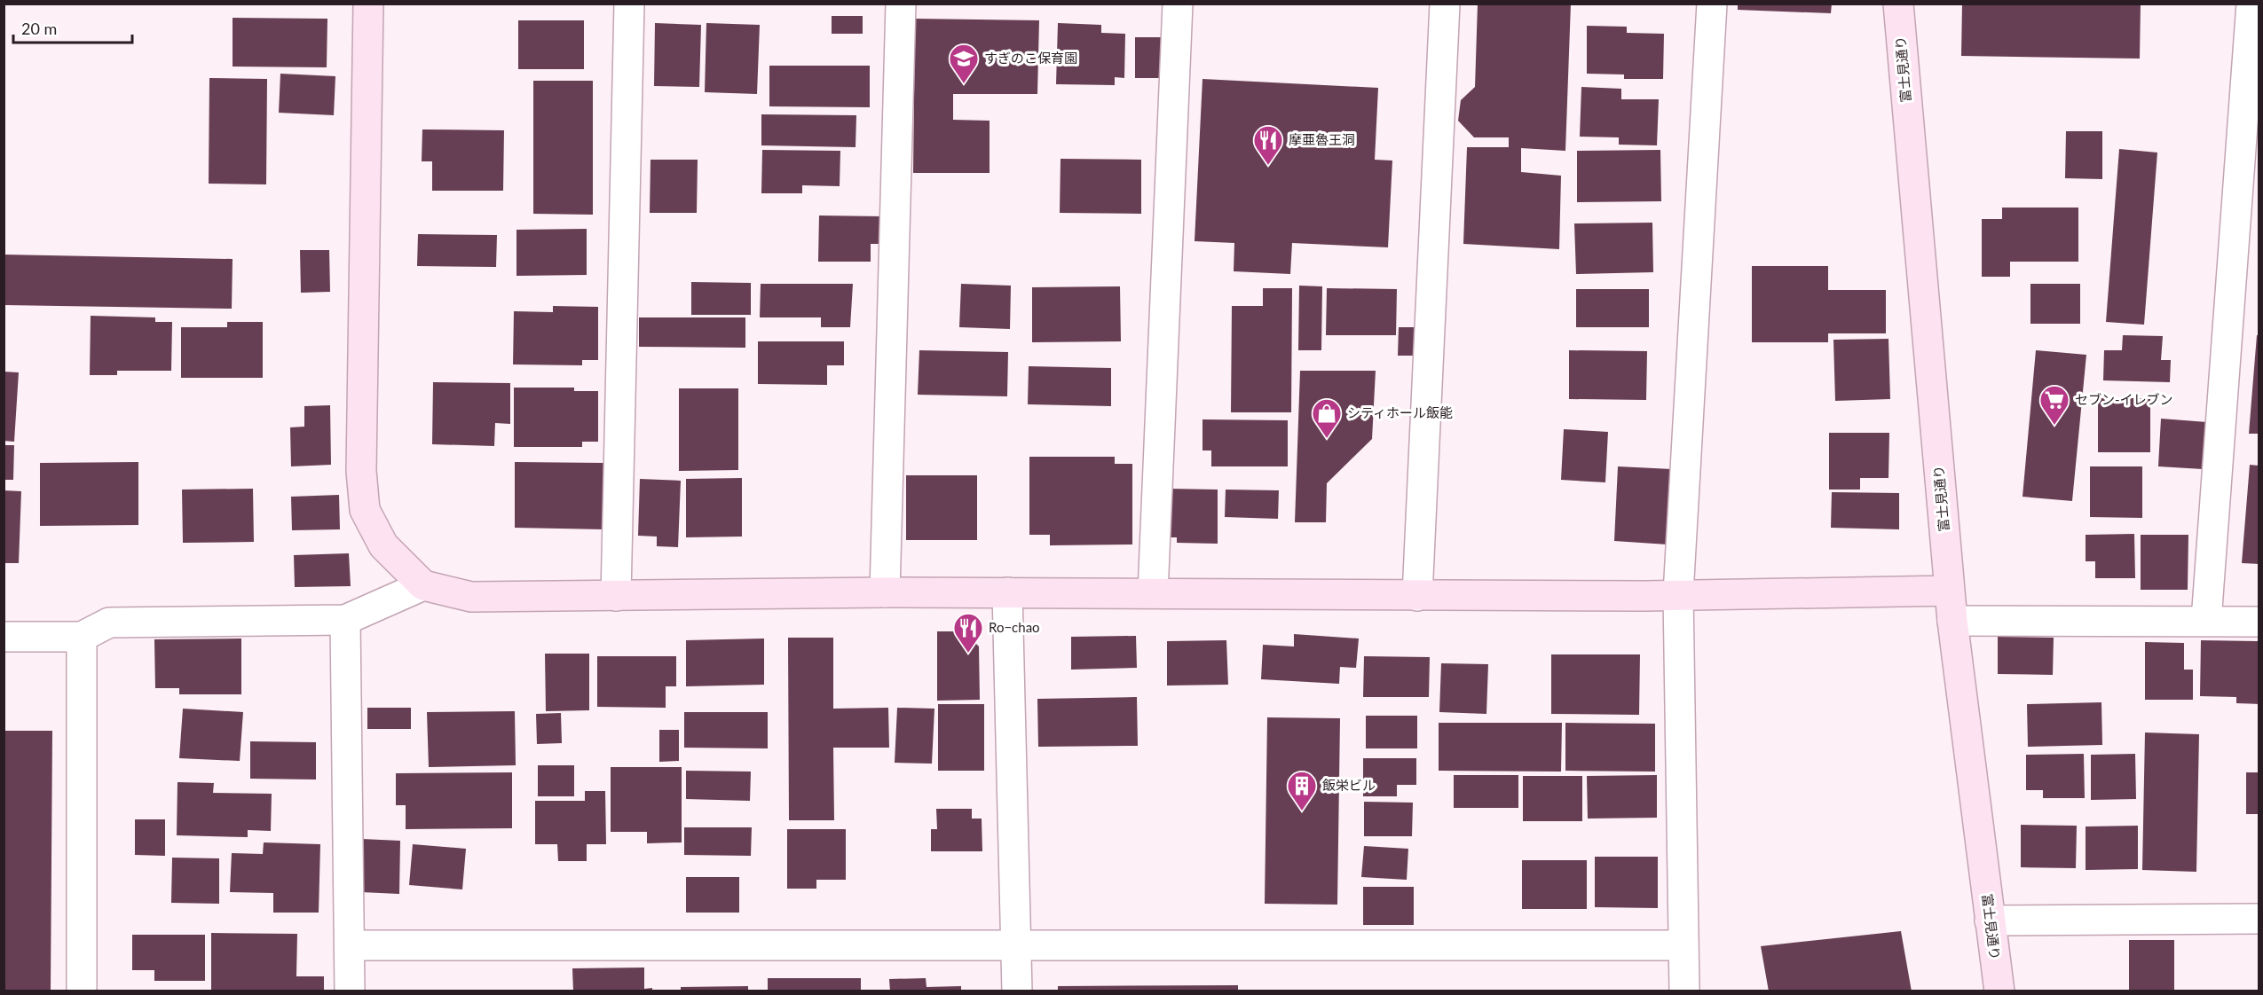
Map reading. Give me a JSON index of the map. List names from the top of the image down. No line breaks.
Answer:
{"streets":{"street":["富士見通り"]},"places":{"school or university":["すぎのこ保育園"],"restaurant":["摩亜魯王洞","Ro−chao"],"supermarket":["セブン-イレブン"],"shop":["シティホール飯能"],"building":["飯栄ビル"]},"scale_bar":"20 m"}
